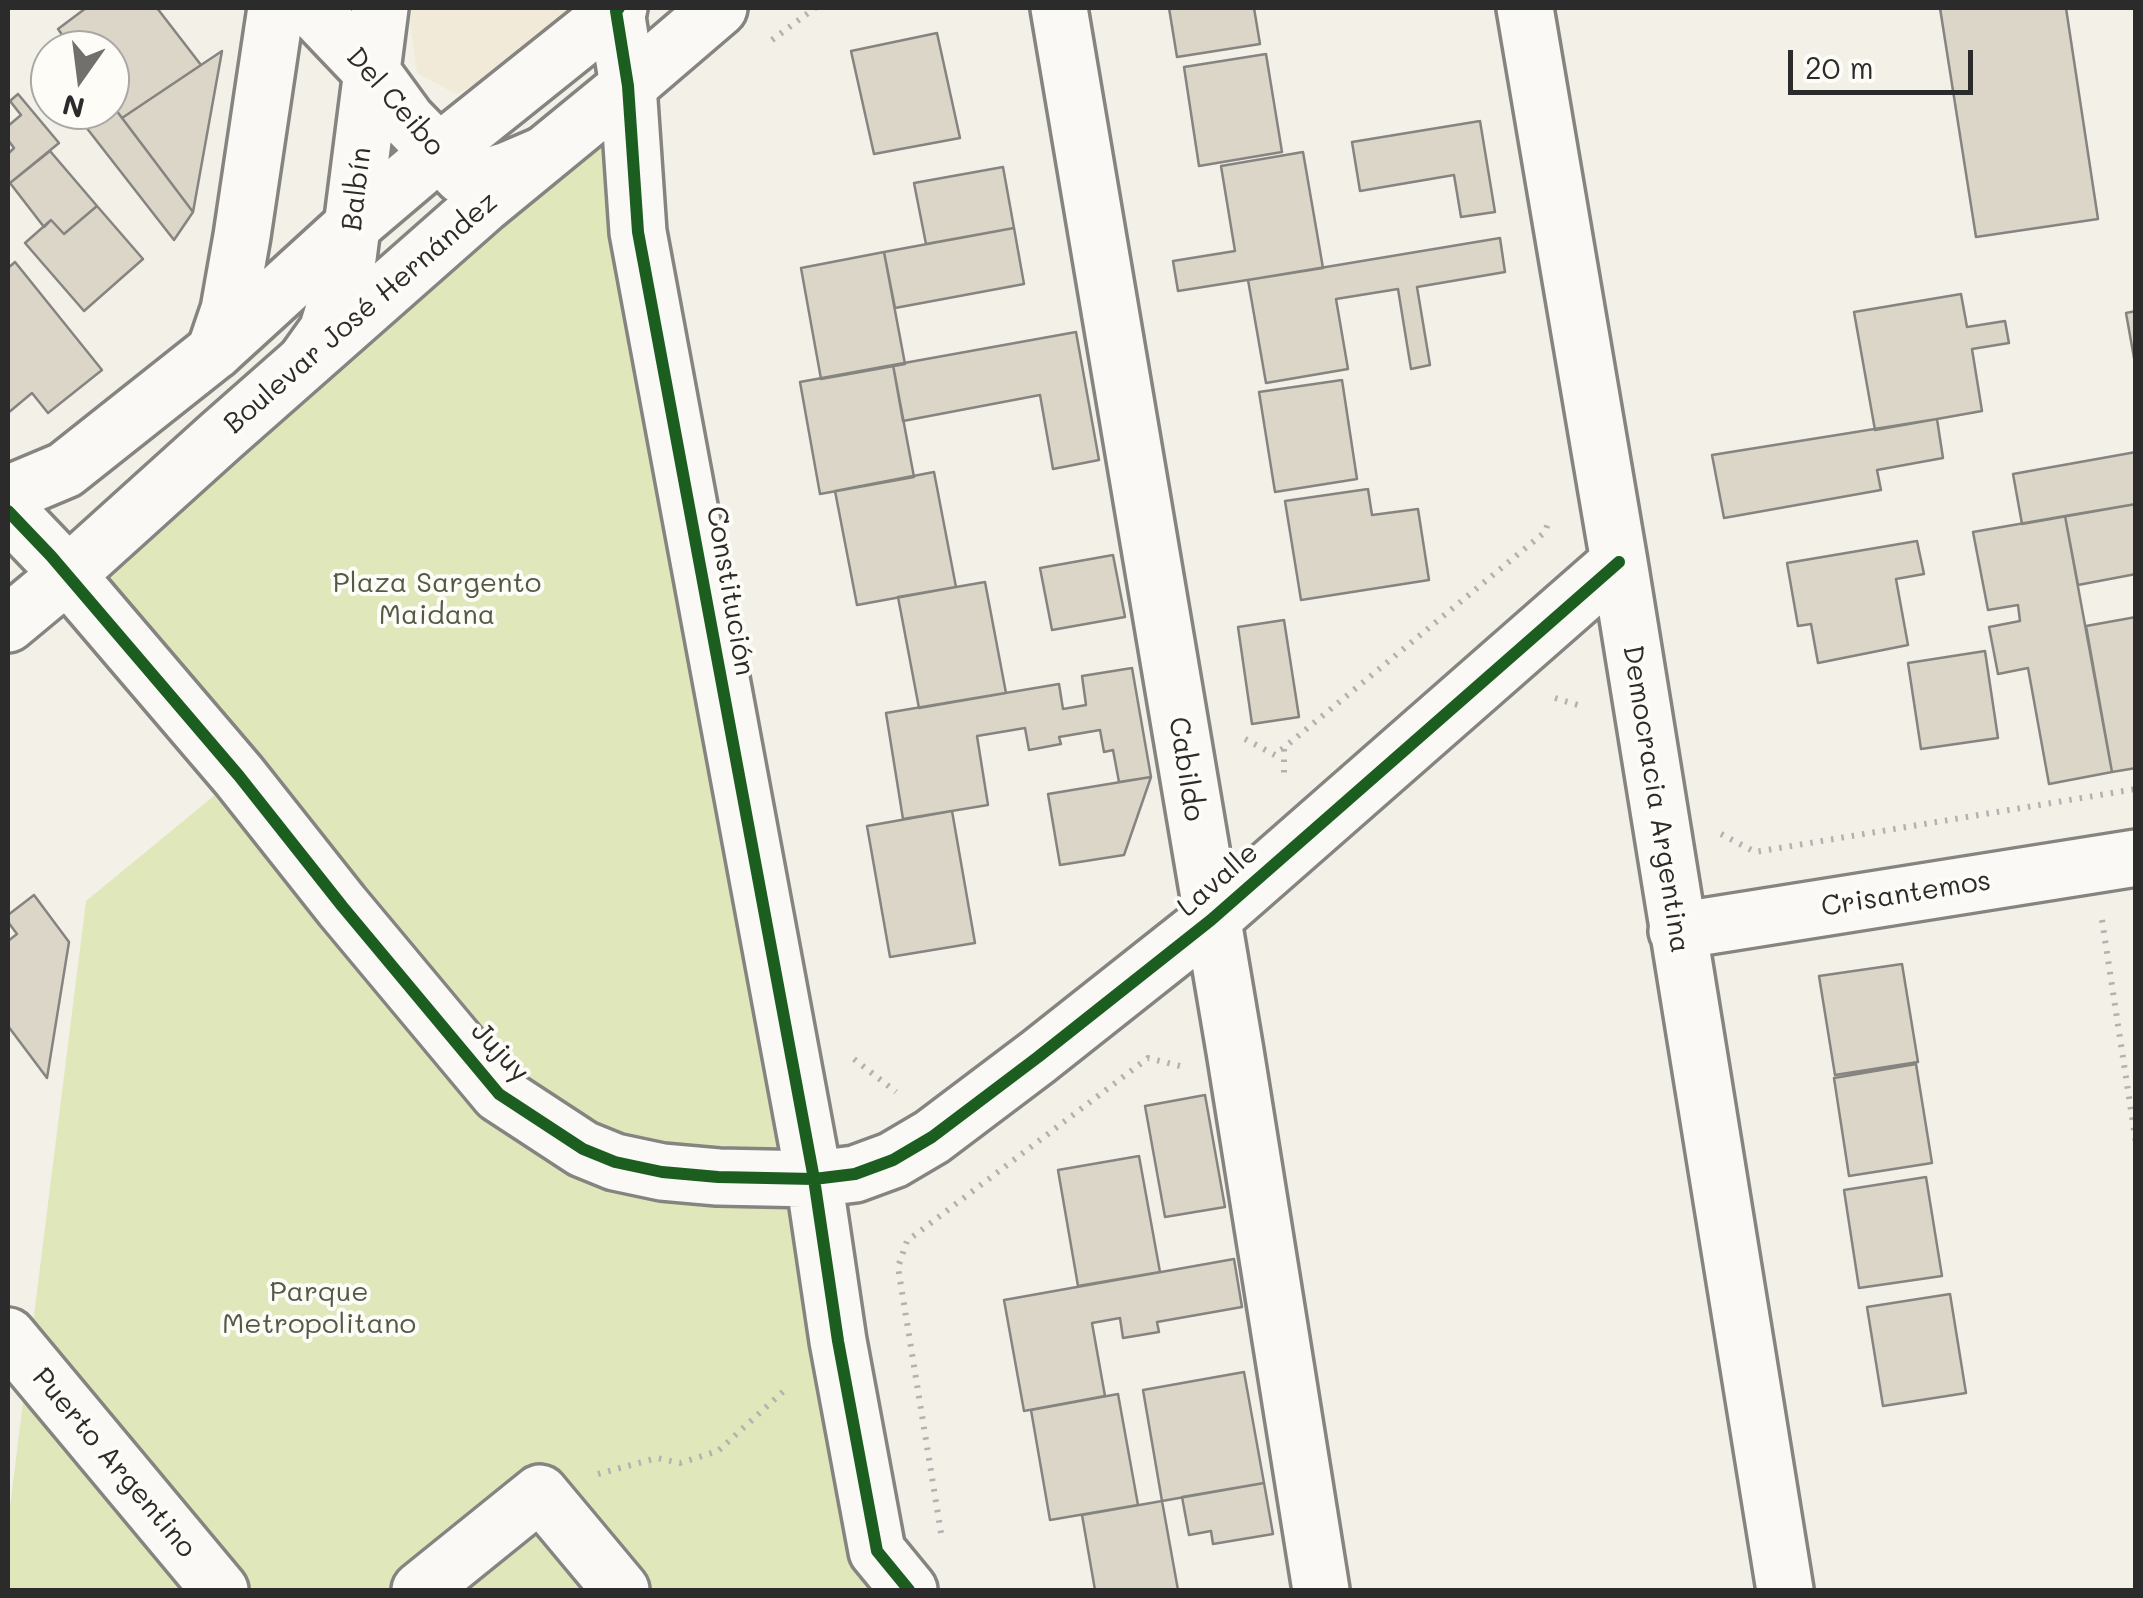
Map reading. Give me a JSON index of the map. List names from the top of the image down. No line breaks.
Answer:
{"streets":{"street":["Del Ceibo","Balbín","Boulevar José Hernández","Constitución","Cabildo","Democracia Argentina","Lavalle","Crisantemos","Jujuy","Puerto Argentino"]},"crossings":[["Del Ceibo","Balbín"],["Del Ceibo","Boulevar José Hernández"],["Balbín","Boulevar José Hernández"],["Boulevar José Hernández","Constitución"],["Boulevar José Hernández","Jujuy"],["Constitución","Lavalle"],["Constitución","Jujuy"],["Cabildo","Lavalle"],["Democracia Argentina","Lavalle"],["Democracia Argentina","Crisantemos"],["Lavalle","Jujuy"]],"parks":["Plaza Sargento Maidana","Parque Metropolitano"],"scale_bar":"20 m","north":"bottom"}
